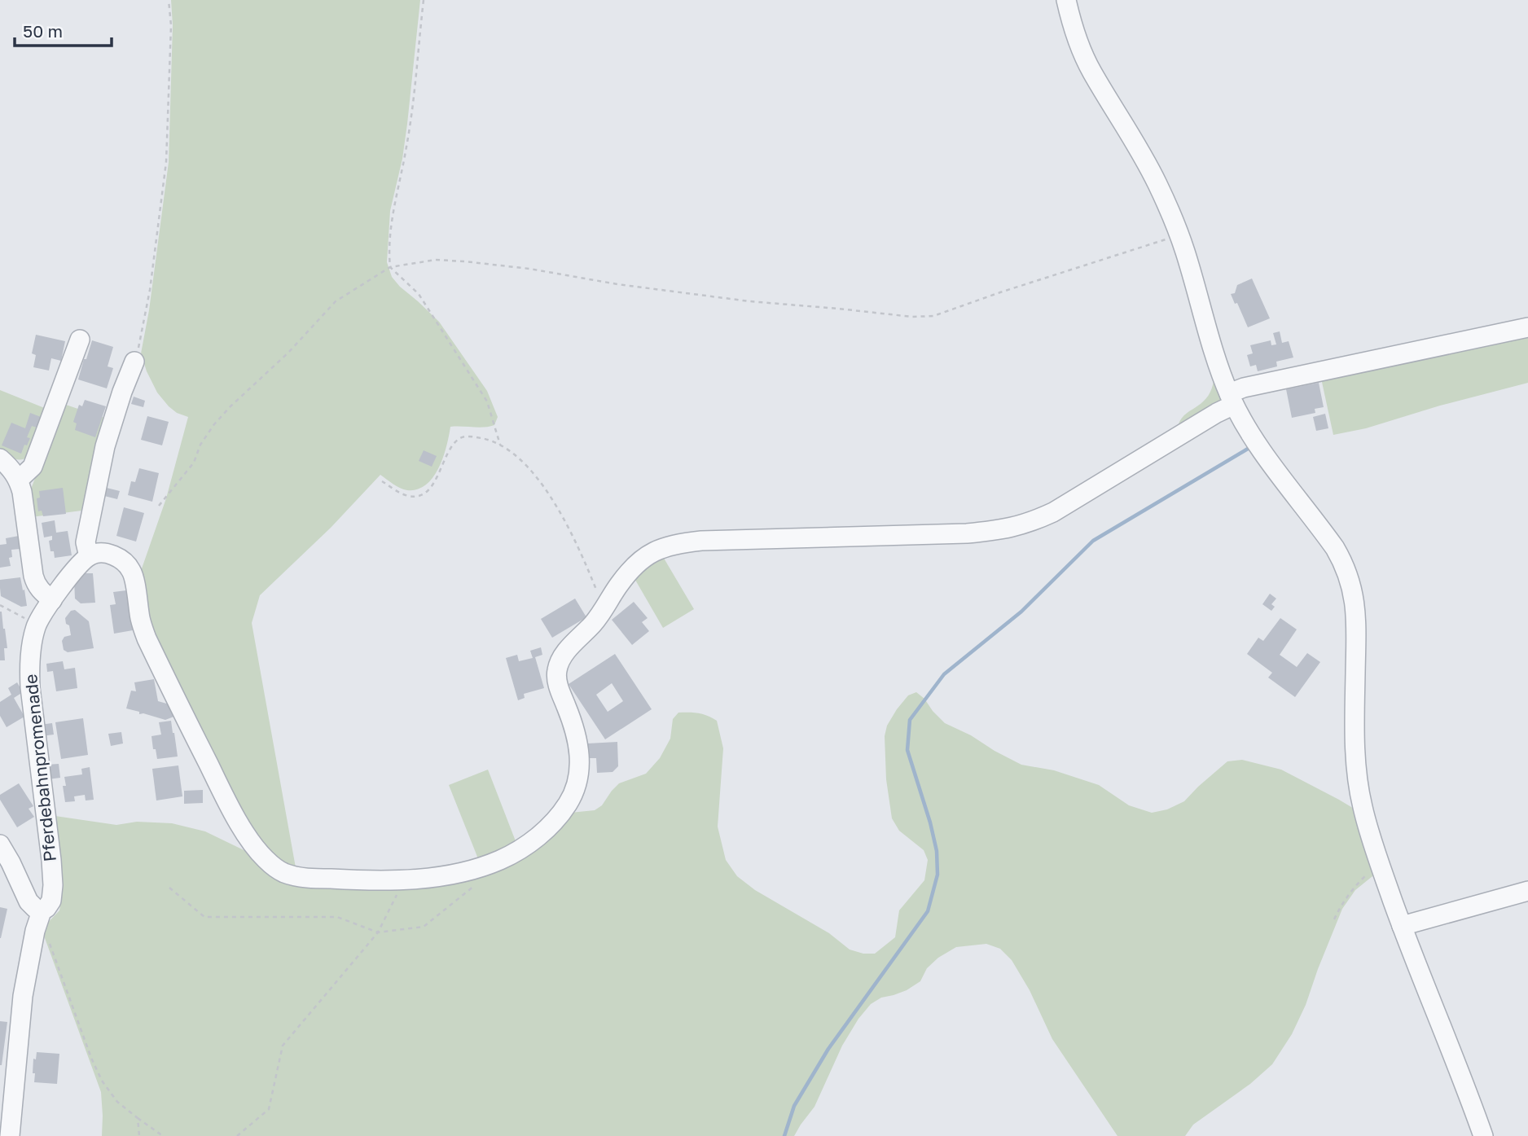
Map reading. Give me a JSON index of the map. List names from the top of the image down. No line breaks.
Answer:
{"streets":{"street":["Pferdebahnpromenade"]},"scale_bar":"50 m"}
